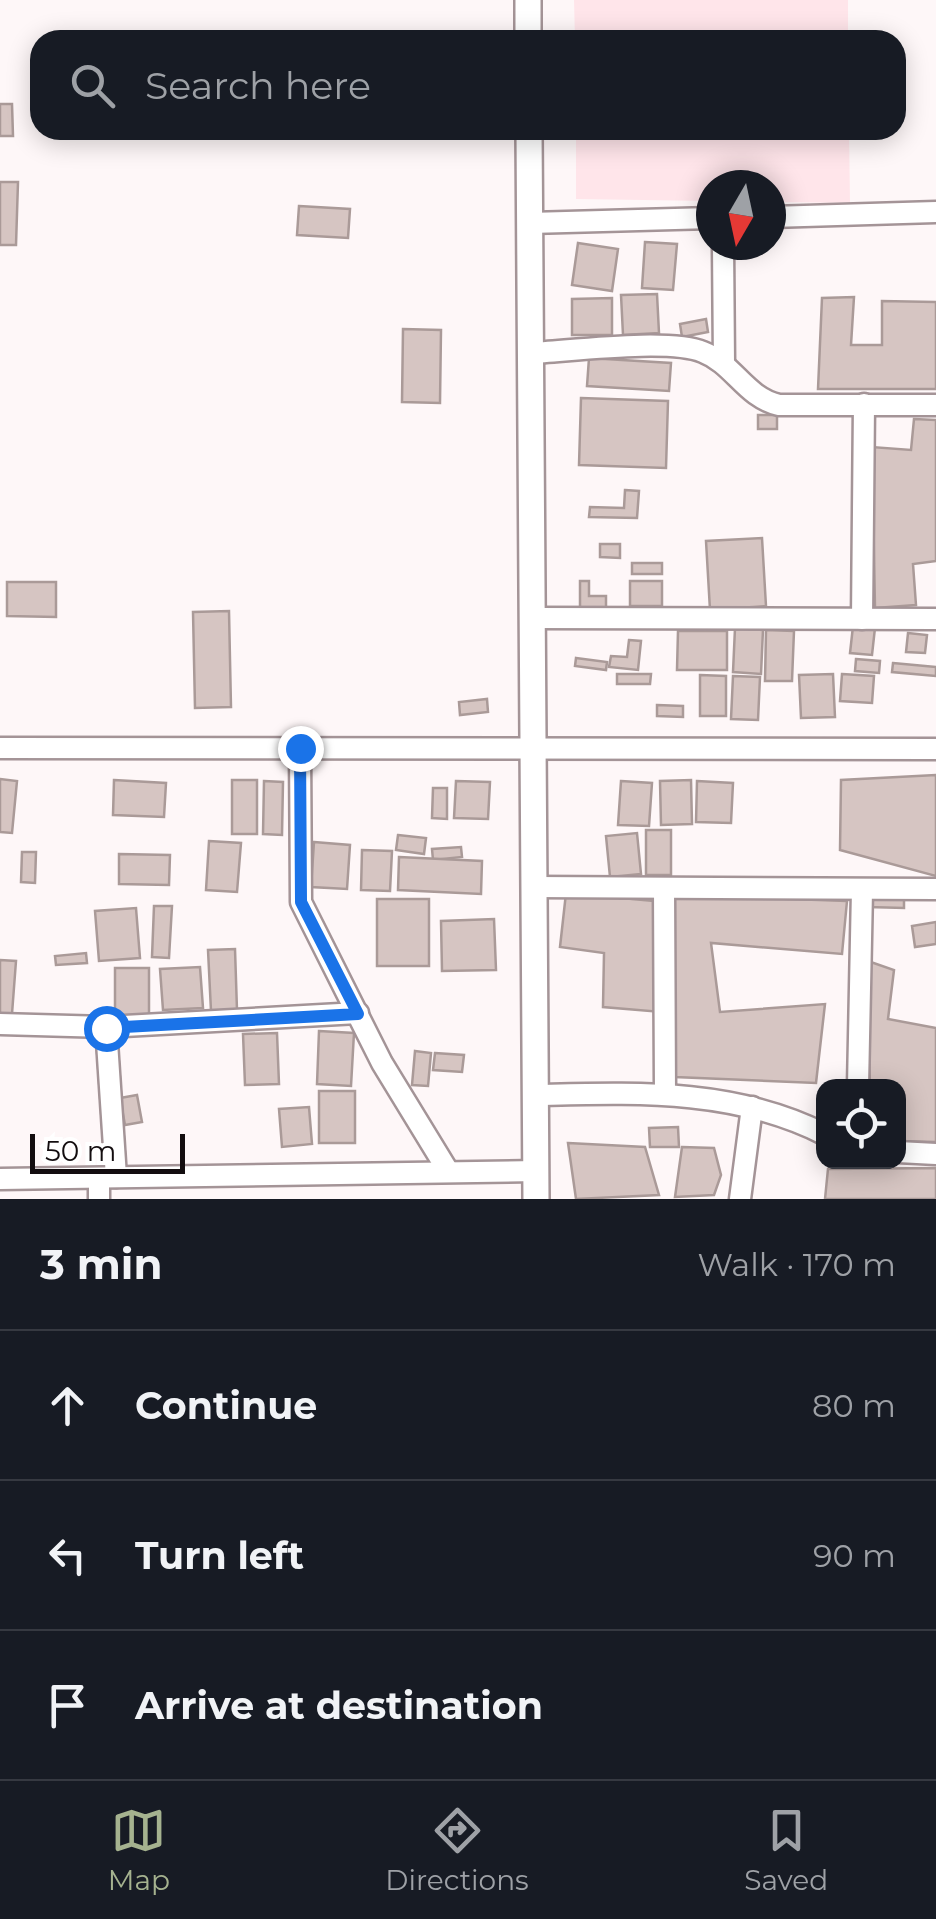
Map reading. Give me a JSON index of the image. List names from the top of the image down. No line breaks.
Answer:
{"scale_bar":"50 m","north":"bottom","page":{"search":"Search here","scale":"50 m","heading":["3 min","Walk · 170 m"],"list":[["Continue","80 m"],["Turn left","90 m"],"Arrive at destination"],"nav":["Map","Directions","Saved"]}}
